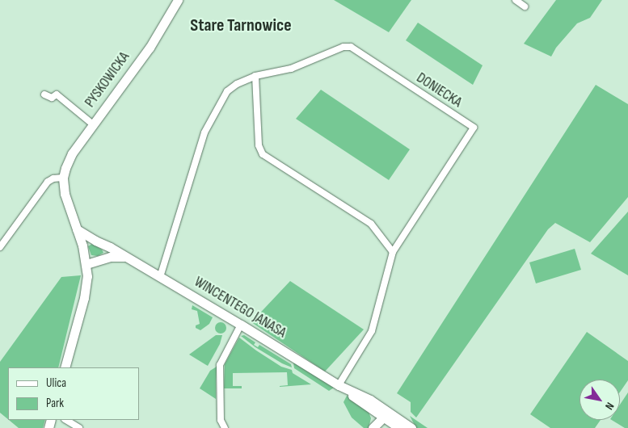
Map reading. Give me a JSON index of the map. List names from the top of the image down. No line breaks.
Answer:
{"streets":{"street":["PYSKOWICKA","DONIECKA","WINCENTEGO JANASA"]},"crossings":[["DONIECKA","WINCENTEGO JANASA"]],"districts":["Stare Tarnowice"],"legend":["Ulica","Park"],"north":"bottom right"}
